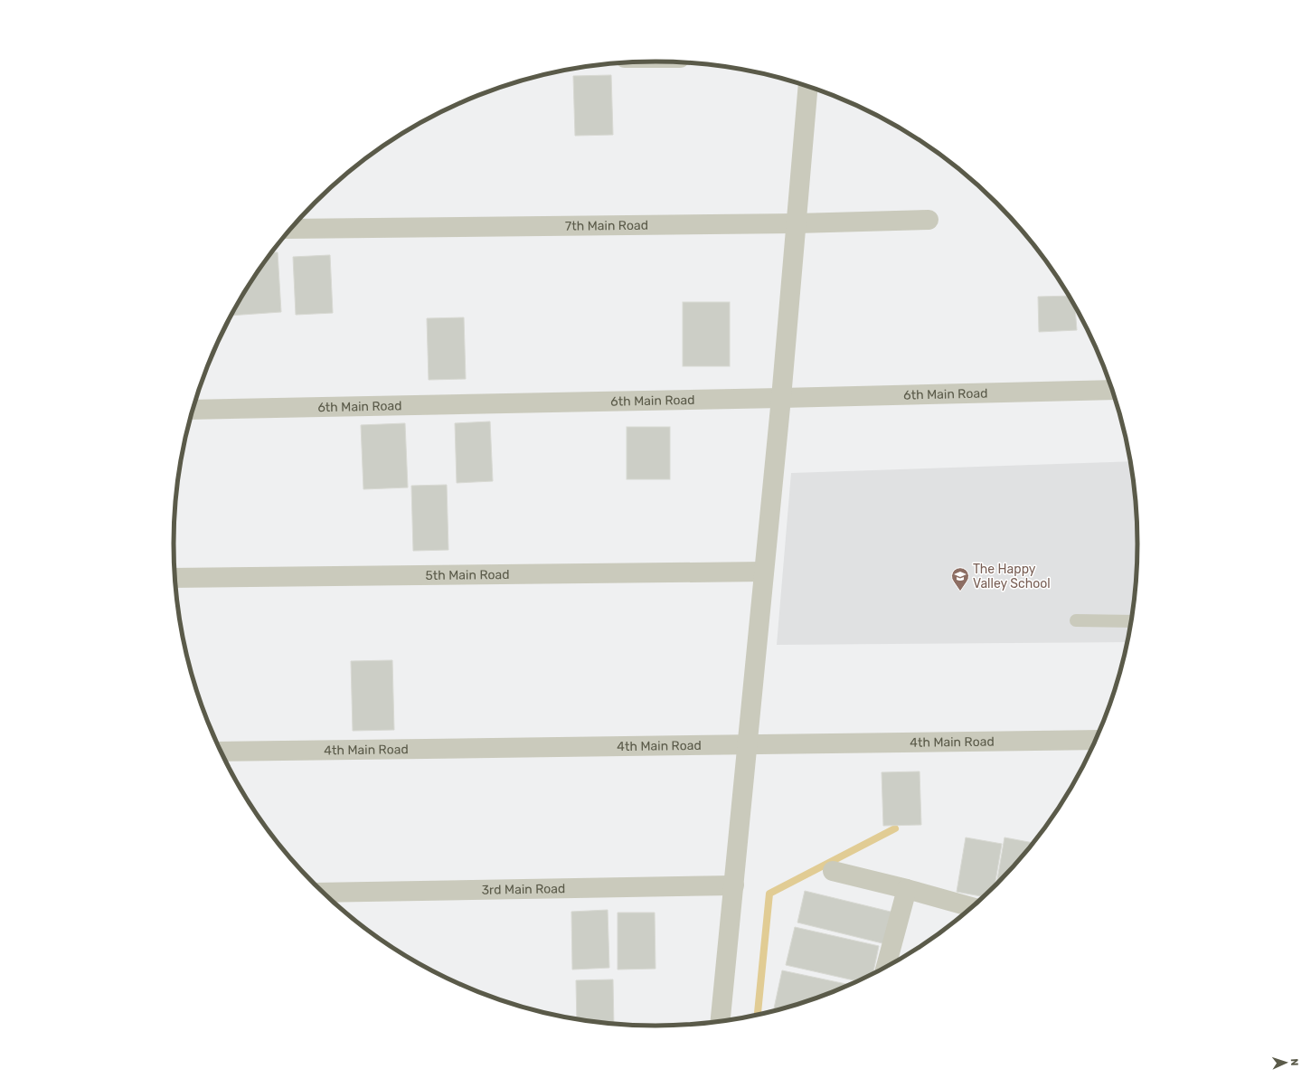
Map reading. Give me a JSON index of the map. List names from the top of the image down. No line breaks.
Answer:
{"streets":{"street":["7th Main Road","6th Main Road","5th Main Road","4th Main Road","3rd Main Road"]},"places":{"school or university":["The Happy Valley School"]},"north":"right"}
